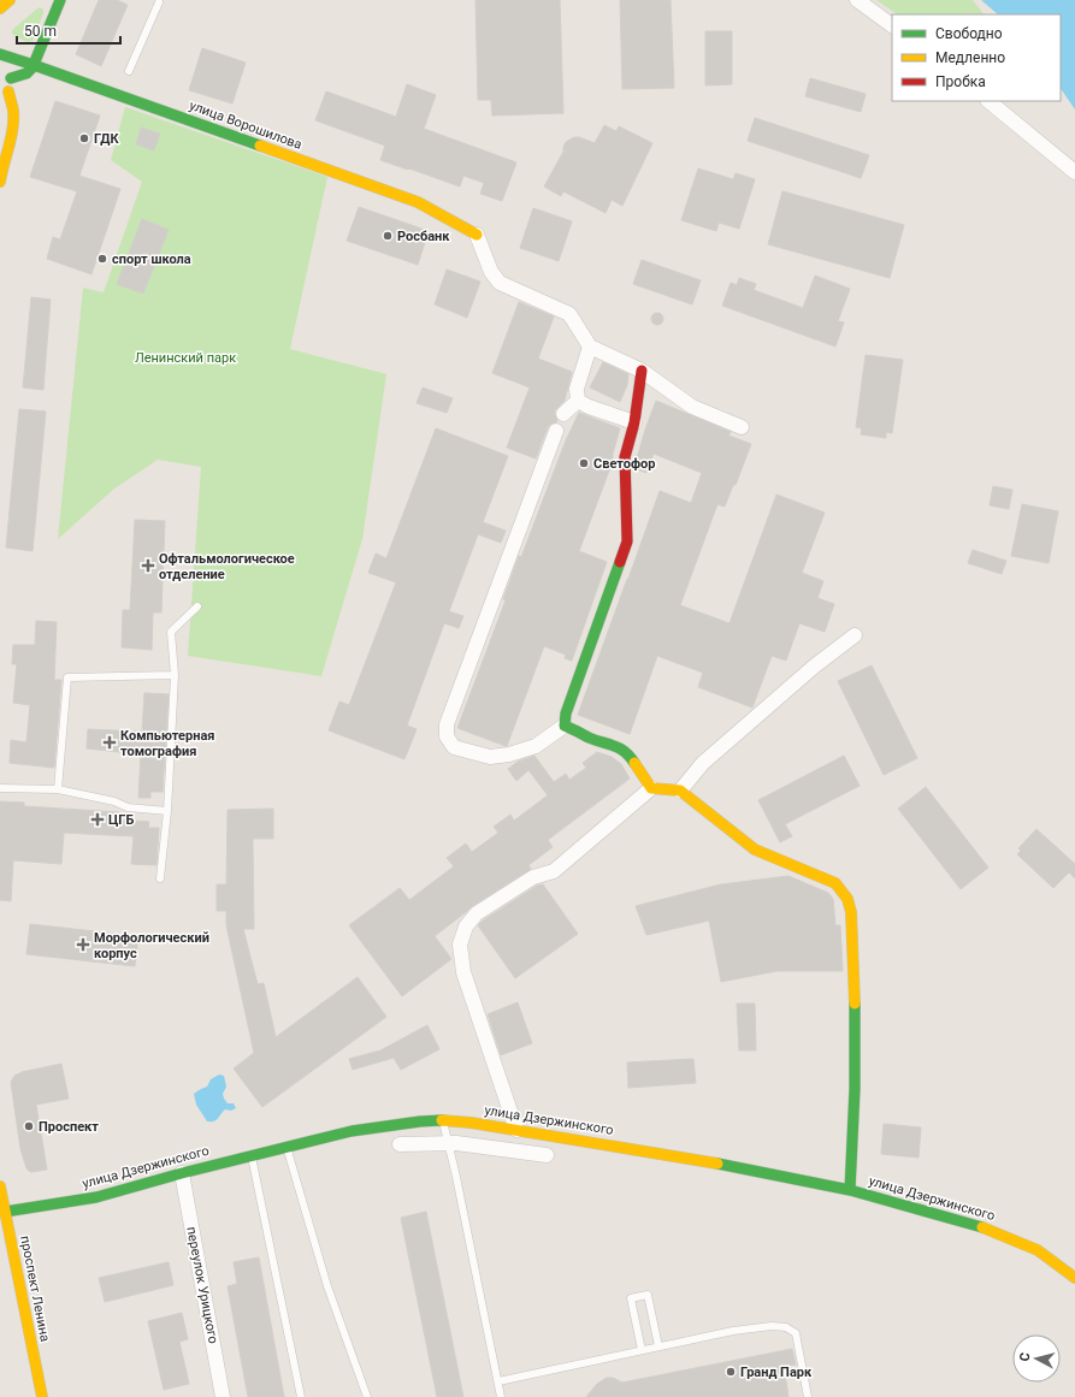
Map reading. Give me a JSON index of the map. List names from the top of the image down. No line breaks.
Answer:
{"streets":{"main road":["улица Ворошилова","улица Дзержинского","проспект Ленина"],"street":["переулок Урицкого"]},"crossings":[["улица Дзержинского","переулок Урицкого"],["улица Дзержинского","проспект Ленина"]],"parks":["Ленинский парк"],"places":{"other":["ГДК","Росбанк","спорт школа","Светофор","Проспект","Гранд Парк"],"health":["Офтальмологическое отделение","Компьютерная томография","ЦГБ","Морфологический корпус"]},"legend":["Свободно","Медленно","Пробка"],"scale_bar":"50 m","north":"left"}
